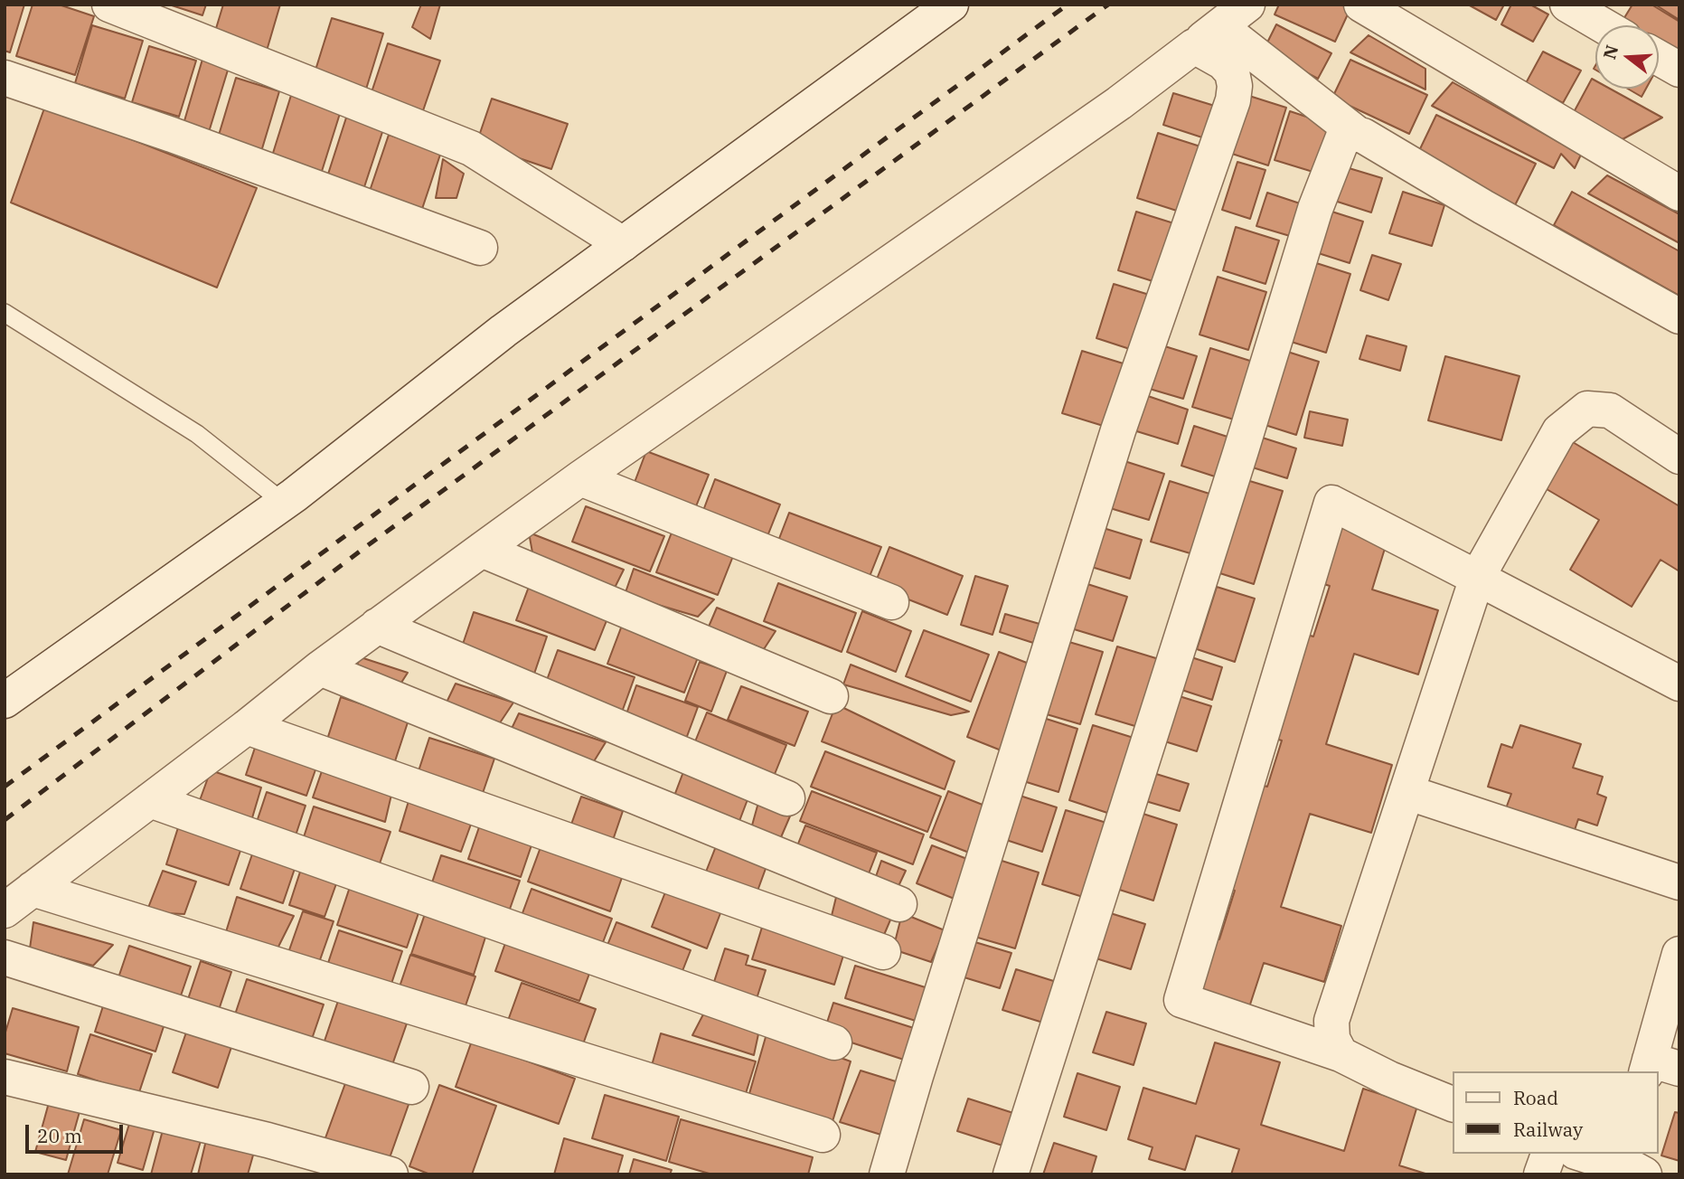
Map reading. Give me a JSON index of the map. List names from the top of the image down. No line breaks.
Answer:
{"legend":["Road","Railway"],"scale_bar":"20 m","north":"left"}
